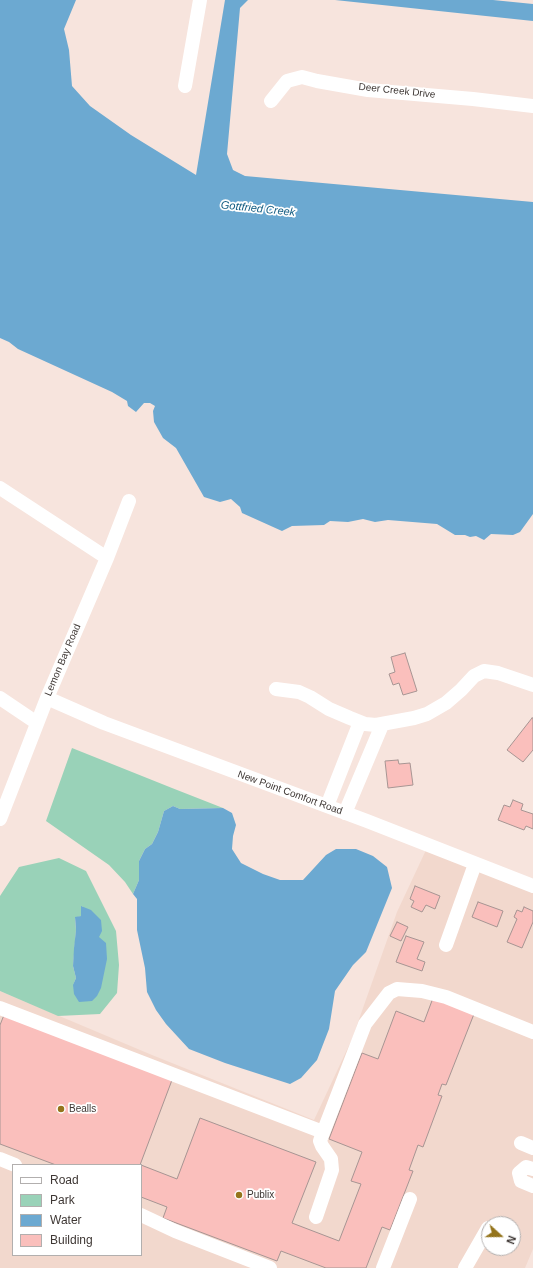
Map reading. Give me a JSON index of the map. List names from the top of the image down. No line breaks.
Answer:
{"streets":{"street":["Deer Creek Drive","Lemon Bay Road","New Point Comfort Road"]},"crossings":[["Lemon Bay Road","New Point Comfort Road"]],"water":["Gottfried Creek"],"places":["Bealls","Publix"],"legend":["Road","Park","Water","Building"],"north":"right"}
